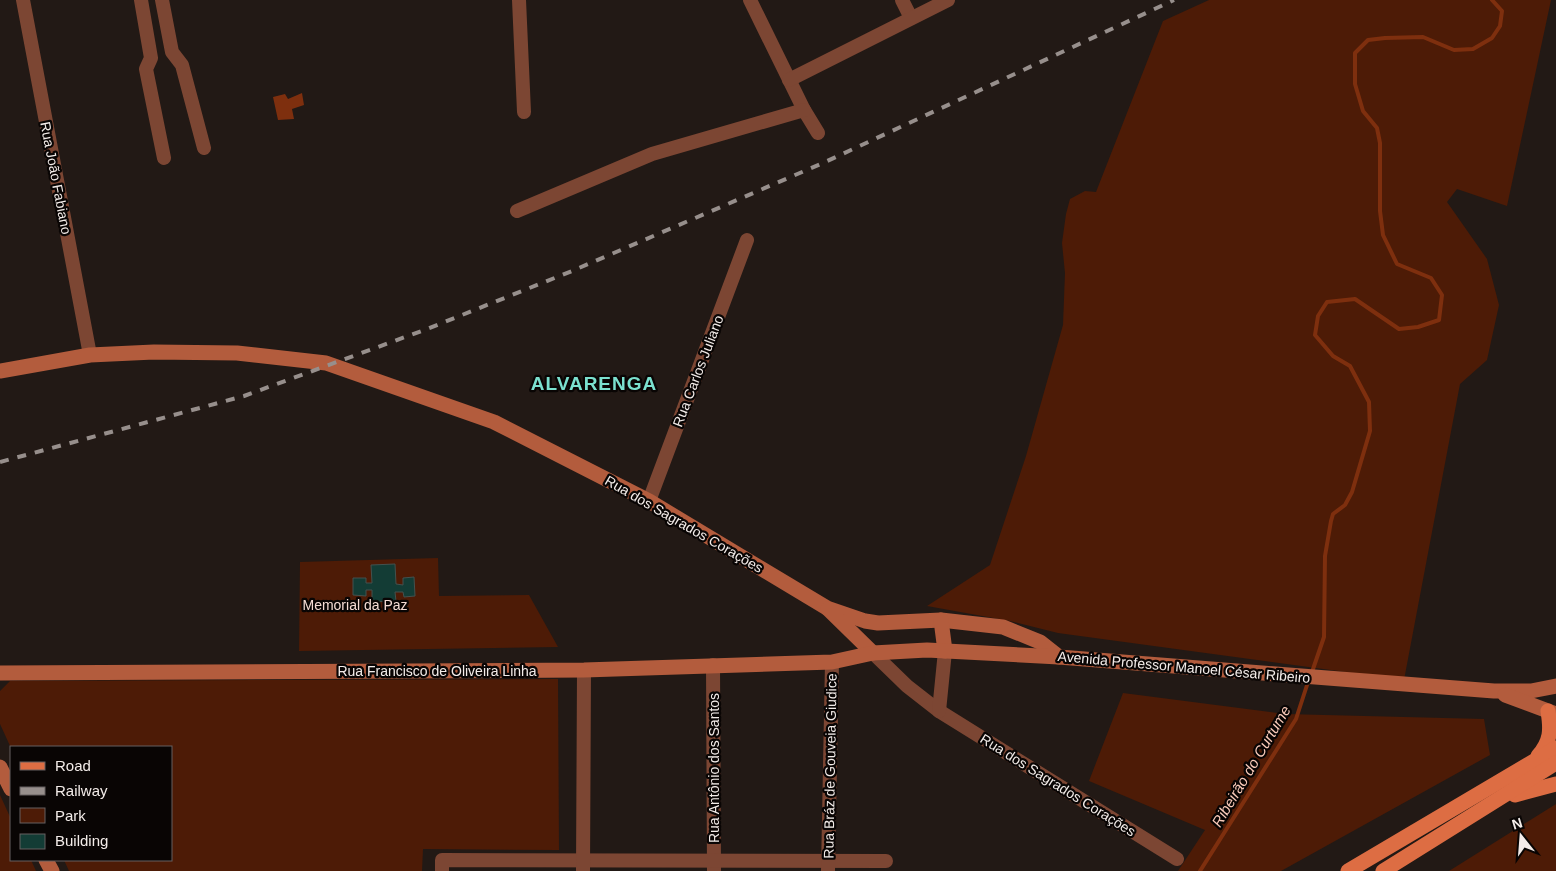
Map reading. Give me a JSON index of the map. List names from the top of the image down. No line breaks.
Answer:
{"streets":{"main road":["Rua dos Sagrados Corações","Avenida Professor Manoel César Ribeiro","Rua Francisco de Oliveira Linha"],"street":["Rua João Fabiano","Rua Carlos Juliano","Rua Bráz de Gouveia Giudice","Rua Antônio dos Santos"]},"crossings":[["Rua João Fabiano","Rua dos Sagrados Corações"],["Rua Carlos Juliano","Rua dos Sagrados Corações"],["Rua dos Sagrados Corações","Avenida Professor Manoel César Ribeiro"],["Rua dos Sagrados Corações","Rua Francisco de Oliveira Linha"],["Avenida Professor Manoel César Ribeiro","Rua Francisco de Oliveira Linha"],["Rua Francisco de Oliveira Linha","Rua Bráz de Gouveia Giudice"],["Rua Francisco de Oliveira Linha","Rua Antônio dos Santos"]],"districts":["ALVARENGA"],"water":["Ribeirão do Curtume"],"parks":["Memorial da Paz"],"legend":["Road","Railway","Park","Building"],"north":"top"}
